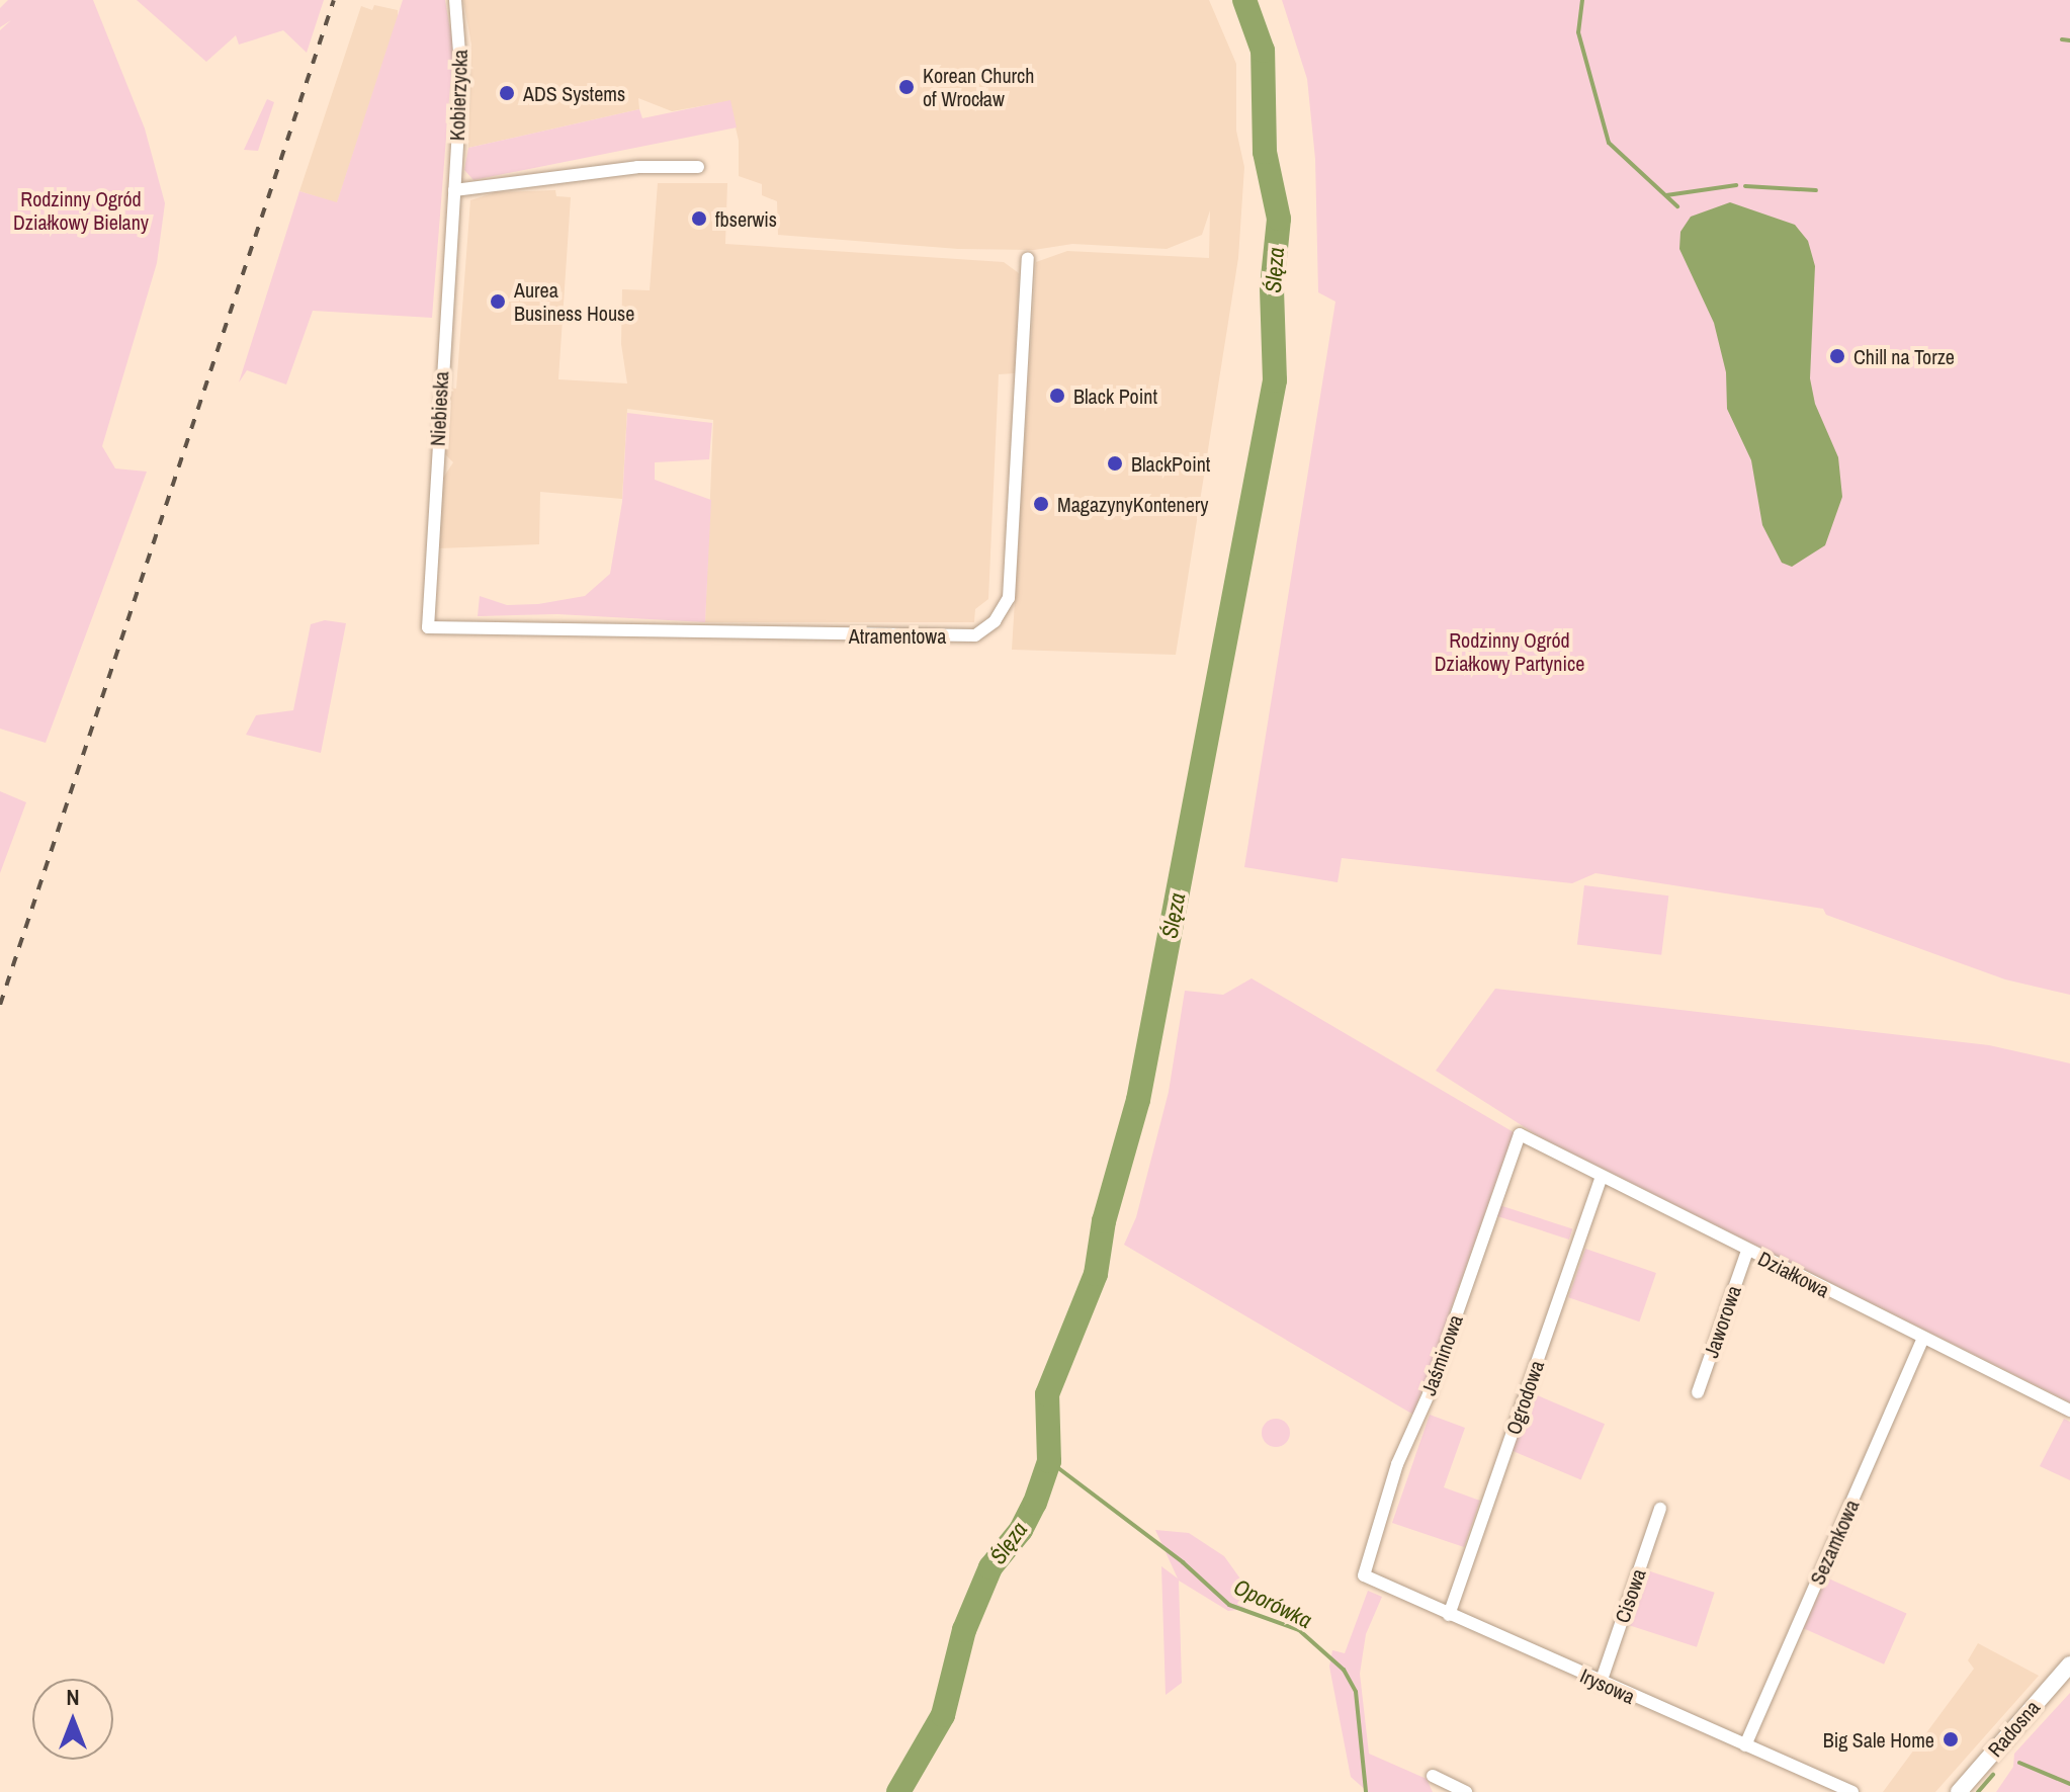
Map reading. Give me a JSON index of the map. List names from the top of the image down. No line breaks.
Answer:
{"streets":{"street":["Kobierzycka","Niebieska","Atramentowa","Działkowa","Jaworowa","Jaśminowa","Ogrodowa","Sezamkowa","Cisowa","Irysowa","Radosna"]},"crossings":[["Kobierzycka","Niebieska"],["Niebieska","Atramentowa"],["Działkowa","Jaworowa"],["Działkowa","Jaśminowa"],["Działkowa","Ogrodowa"],["Działkowa","Sezamkowa"],["Jaśminowa","Irysowa"],["Ogrodowa","Irysowa"],["Sezamkowa","Irysowa"],["Cisowa","Irysowa"]],"water":["Ślęza","Oporówka"],"parks":["Rodzinny Ogród Działkowy Bielany","Rodzinny Ogród Działkowy Partynice"],"places":["Korean Church of Wrocław","ADS Systems","fbserwis","Aurea Business House","Chill na Torze","Black Point","BlackPoint","MagazynyKontenery","Big Sale Home"],"north":"top"}
